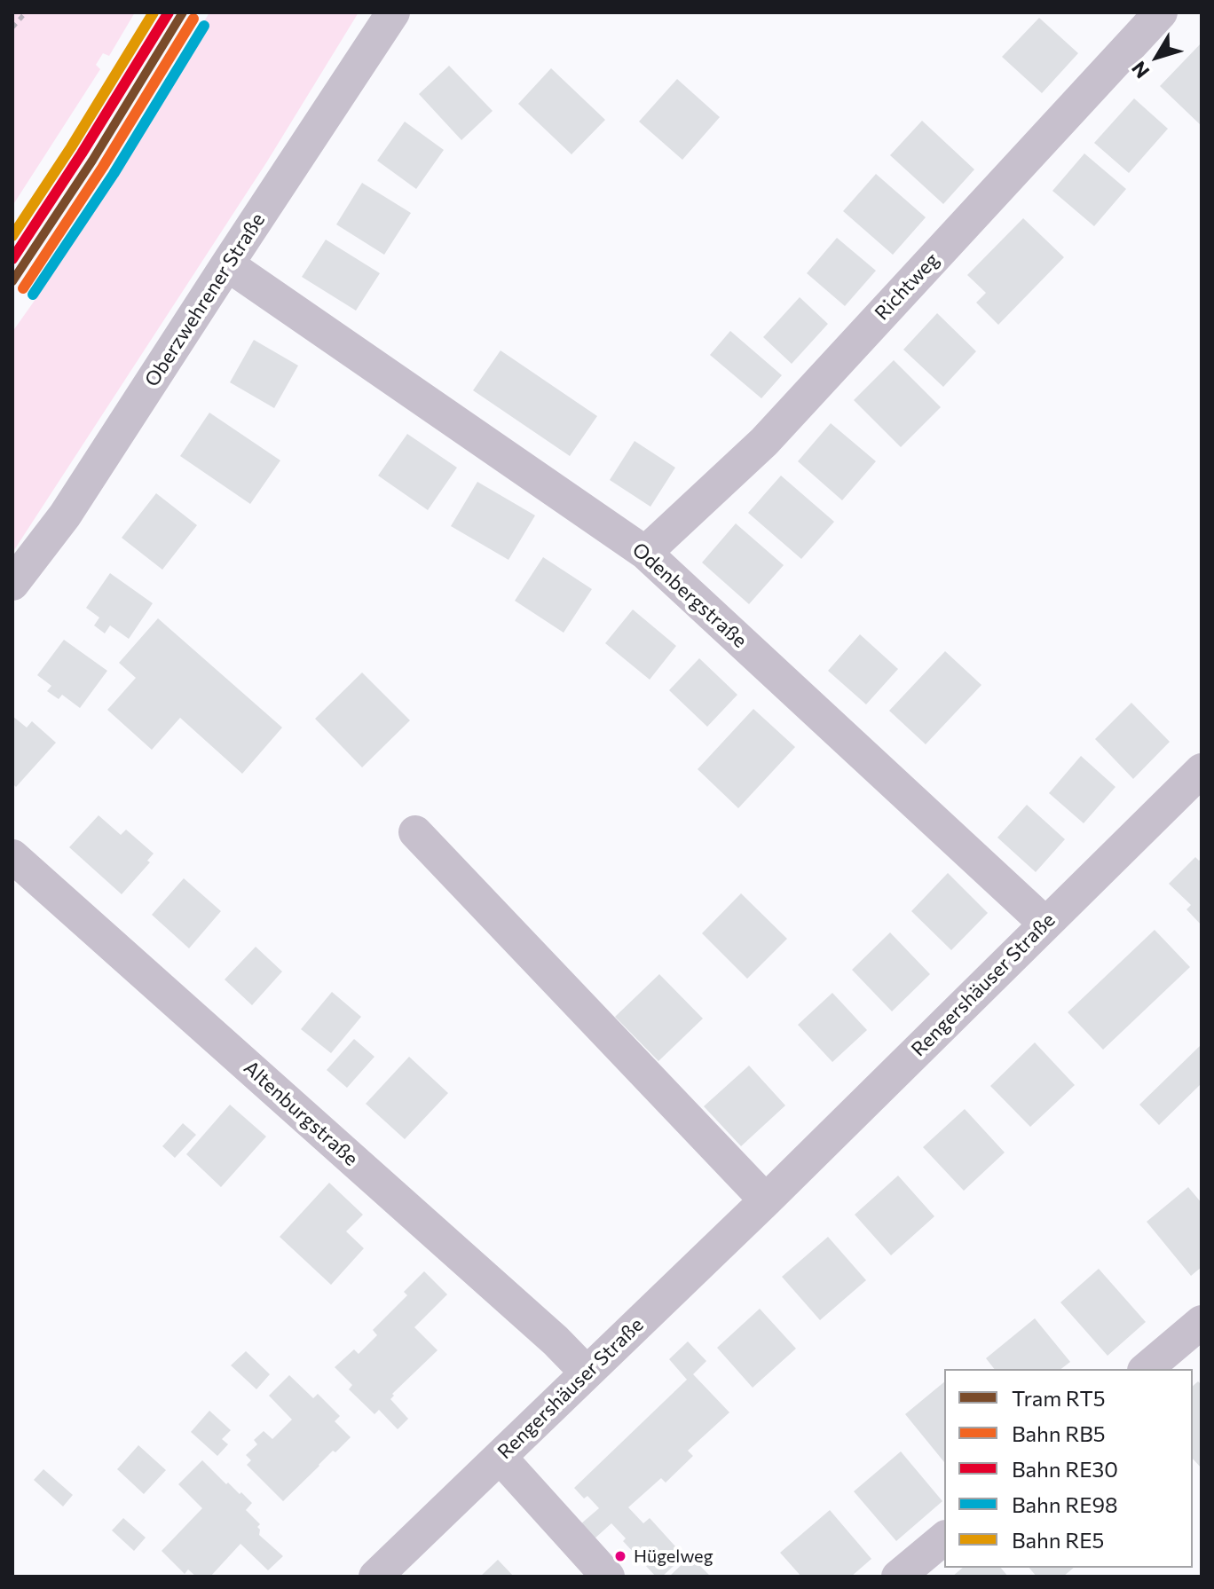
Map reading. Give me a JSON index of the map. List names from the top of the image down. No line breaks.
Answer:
{"streets":{"street":["Richtweg","Oberzwehrener Straße","Odenbergstraße","Rengershäuser Straße","Altenburgstraße"]},"crossings":[["Richtweg","Odenbergstraße"],["Oberzwehrener Straße","Odenbergstraße"],["Odenbergstraße","Rengershäuser Straße"],["Rengershäuser Straße","Altenburgstraße"]],"places":["Hügelweg"],"lines":["tram line RT5","rail line RE30","rail line RE5","rail line RB5","rail line RE98"],"legend":["Tram RT5","Bahn RB5","Bahn RE30","Bahn RE98","Bahn RE5"],"north":"bottom left"}
